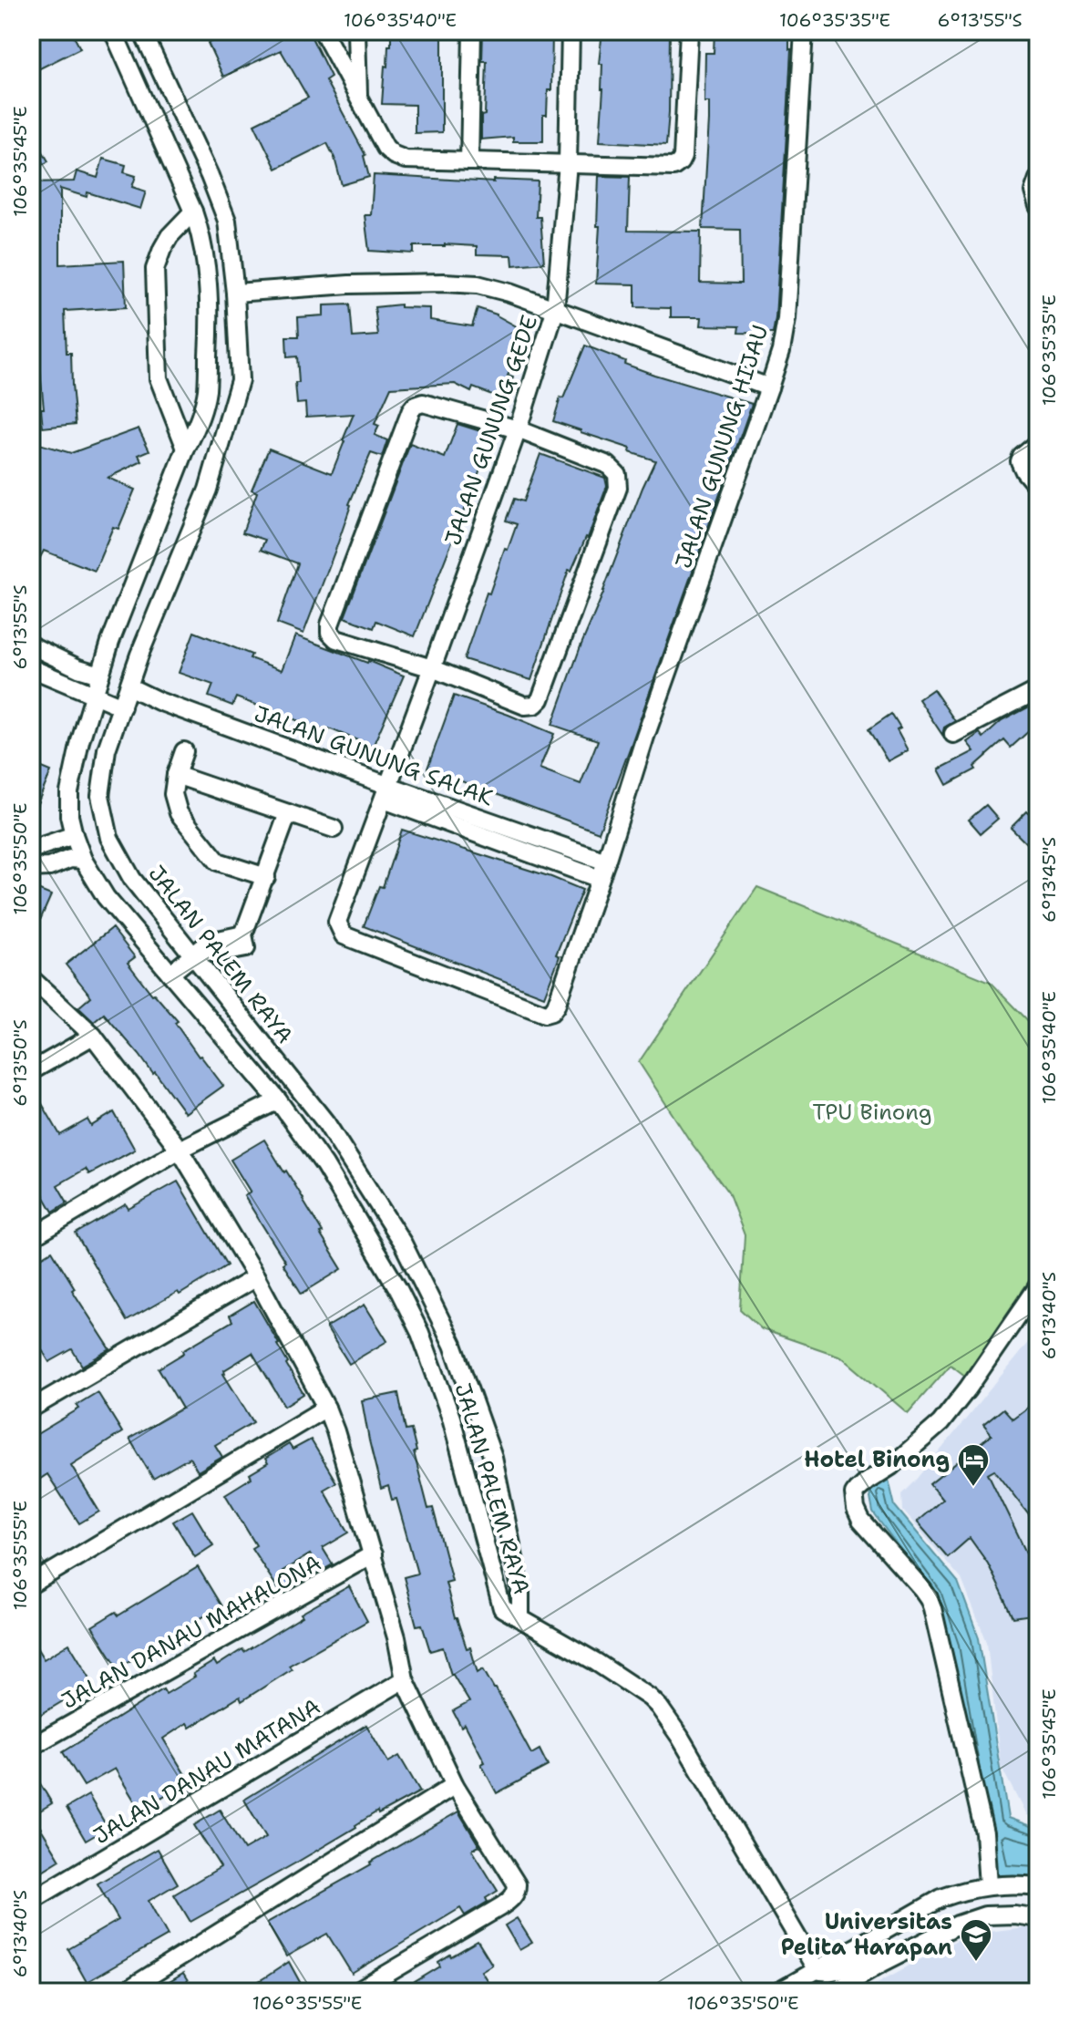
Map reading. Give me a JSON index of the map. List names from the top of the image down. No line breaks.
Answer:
{"streets":{"street":["JALAN GUNUNG GEDE","JALAN GUNUNG HIJAU","JALAN GUNUNG SALAK","JALAN PALEM RAYA","JALAN DANAU MAHALONA","JALAN DANAU MATANA"]},"crossings":[["JALAN GUNUNG GEDE","JALAN GUNUNG HIJAU"],["JALAN GUNUNG GEDE","JALAN GUNUNG SALAK"],["JALAN GUNUNG HIJAU","JALAN GUNUNG SALAK"],["JALAN GUNUNG SALAK","JALAN PALEM RAYA"]],"parks":["TPU Binong"],"places":{"hotel":["Hotel Binong"],"school or university":["Universitas Pelita Harapan"]},"coordinates":["106°35'40\"E","106°35'35\"E","6°13'55\"S","106°35'45\"E","106°35'50\"E","6°13'45\"S","6°13'50\"S","6°13'40\"S","106°35'55\"E"]}
